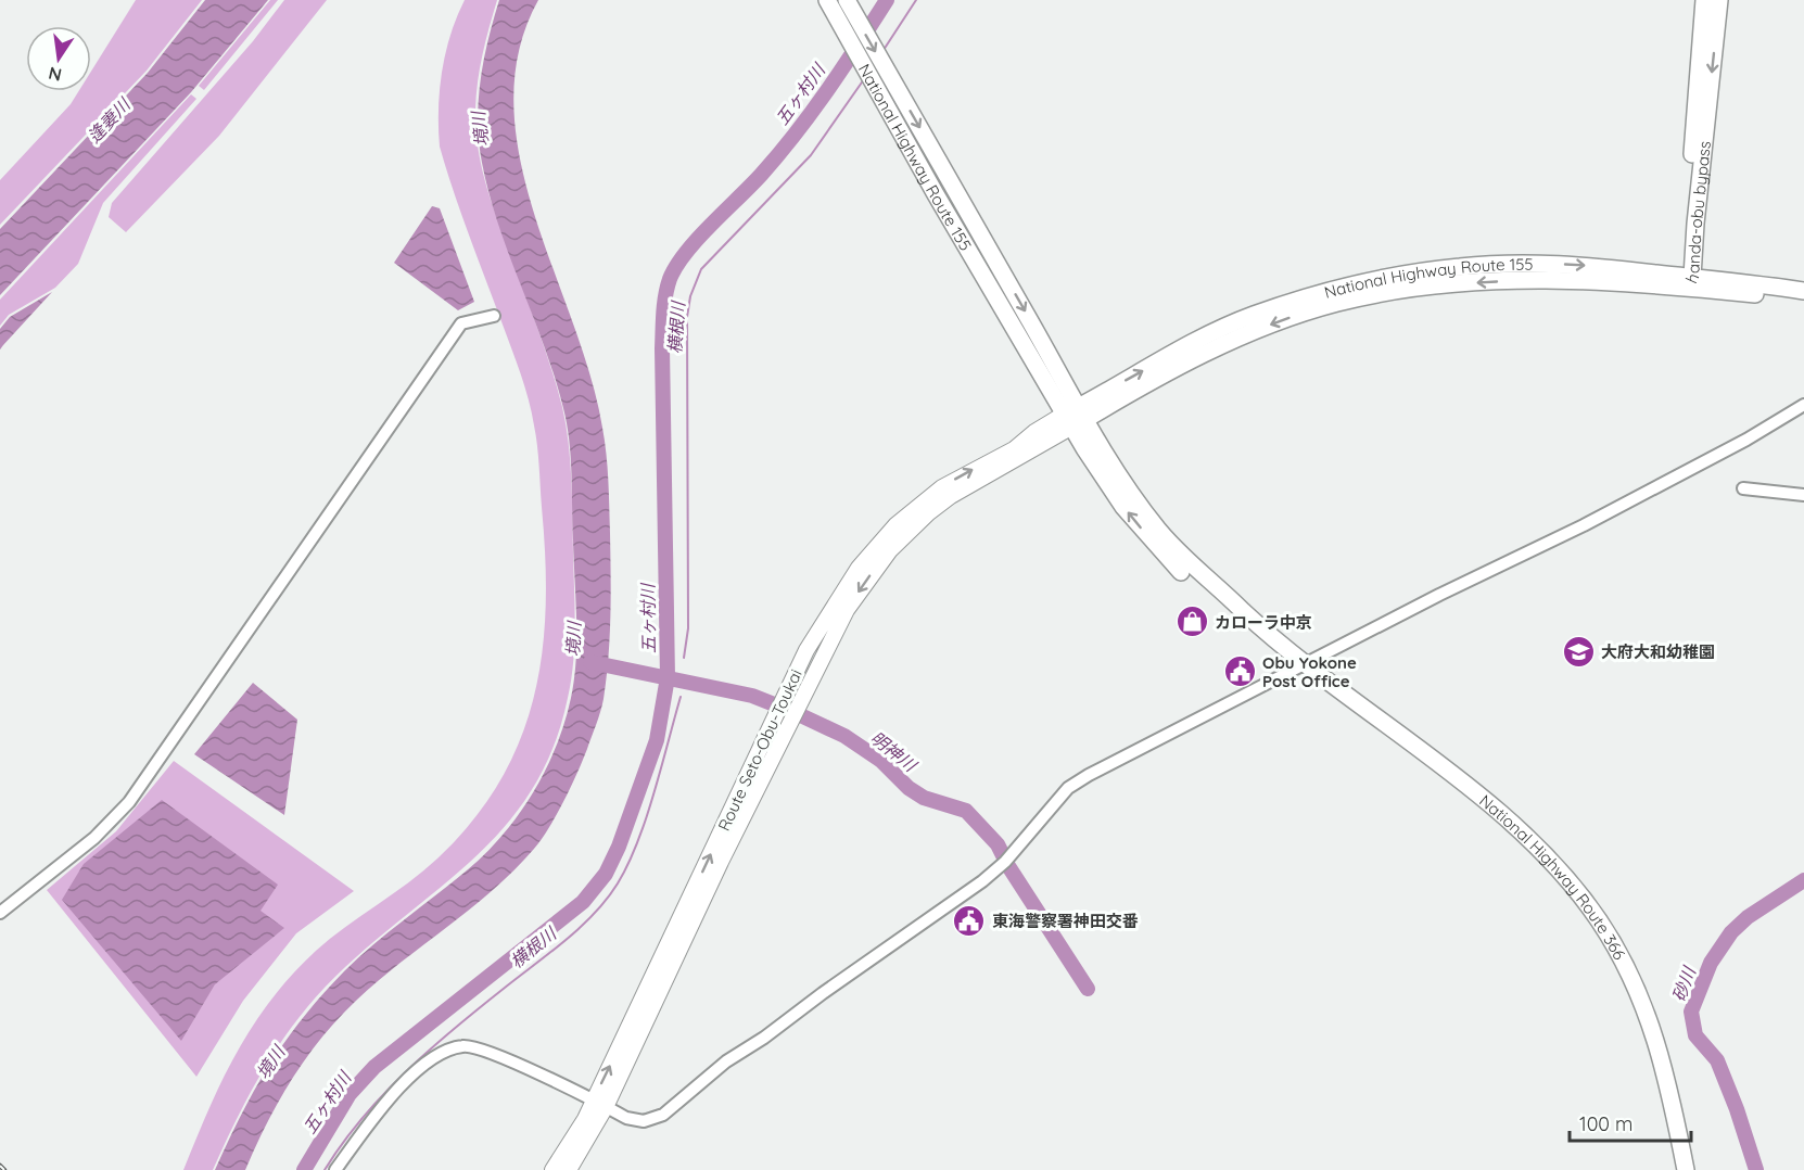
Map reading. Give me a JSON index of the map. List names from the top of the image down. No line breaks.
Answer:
{"streets":{"highway":["National Highway Route 155","handa-obu bypass","National Highway Route 366"],"main road":["Route Seto-Obu-Toukai"]},"crossings":[["National Highway Route 155","handa-obu bypass"],["National Highway Route 155","Route Seto-Obu-Toukai"],["National Highway Route 155","National Highway Route 366"],["Route Seto-Obu-Toukai","National Highway Route 366"]],"water":["五ヶ村川","逢妻川","境川","横根川","明神川","砂川"],"places":{"shop":["カローラ中京"],"school or university":["大府大和幼稚園"],"public building":["Obu Yokone Post Office","東海警察署神田交番"]},"scale_bar":"100 m","north":"bottom"}
